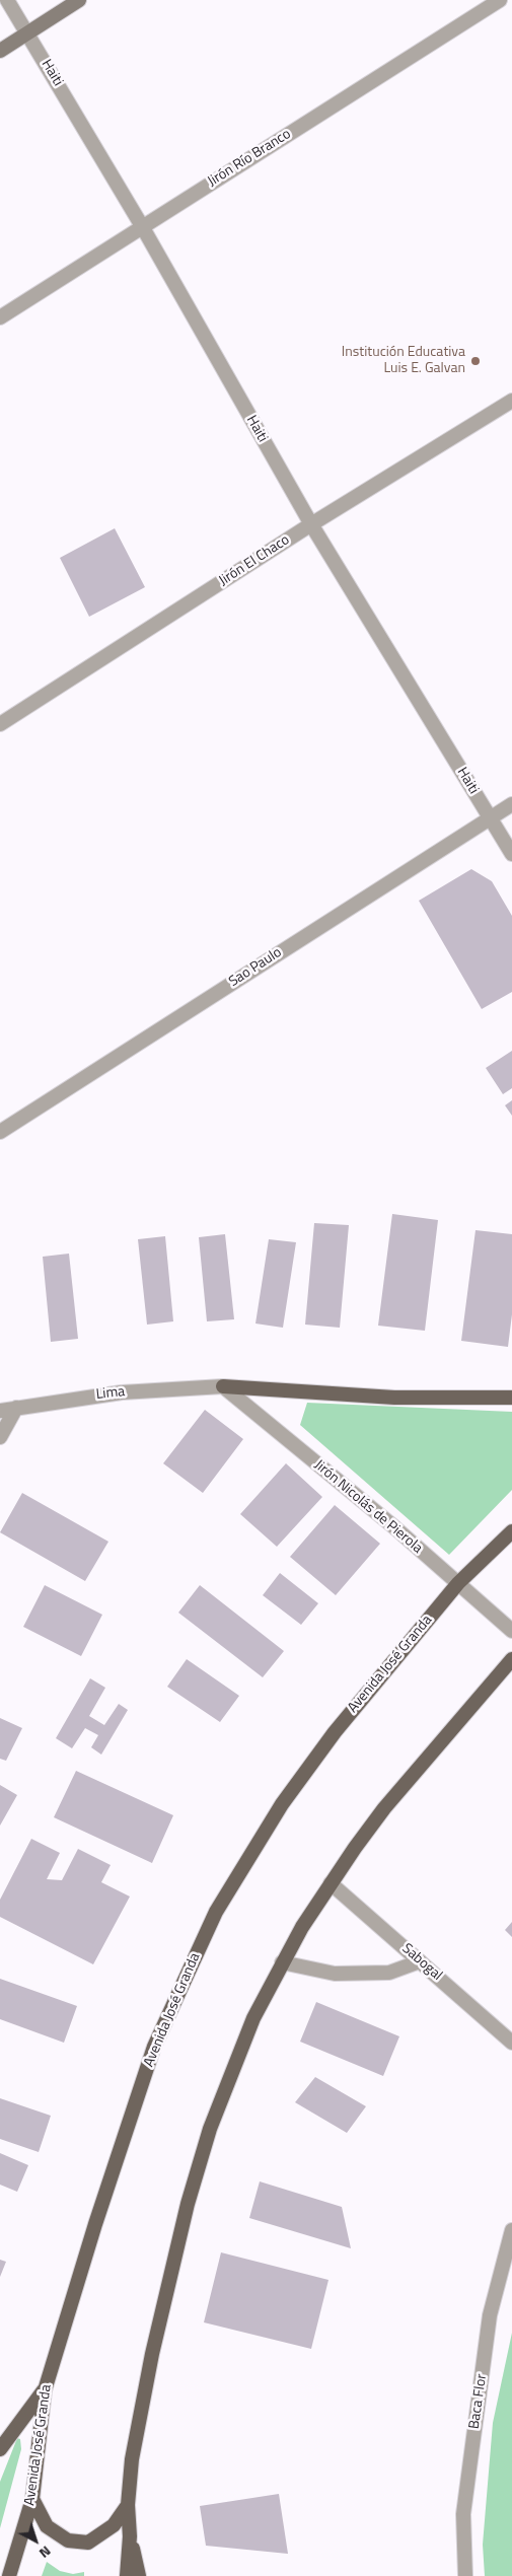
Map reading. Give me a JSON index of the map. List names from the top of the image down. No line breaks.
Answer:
{"streets":{"main road":["Avenida José Granda"],"street":["Haiti","Jirón Río Branco","Jirón El Chaco","Sao Paulo","Lima","Jirón Nicolás de Pierola","Sabogal","Baca Flor"]},"crossings":[["Haiti","Jirón Río Branco"],["Haiti","Jirón El Chaco"],["Haiti","Sao Paulo"],["Lima","Jirón Nicolás de Pierola"],["Jirón Nicolás de Pierola","Avenida José Granda"]],"places":["Institución Educativa Luis E. Galvan"],"north":"bottom right"}
